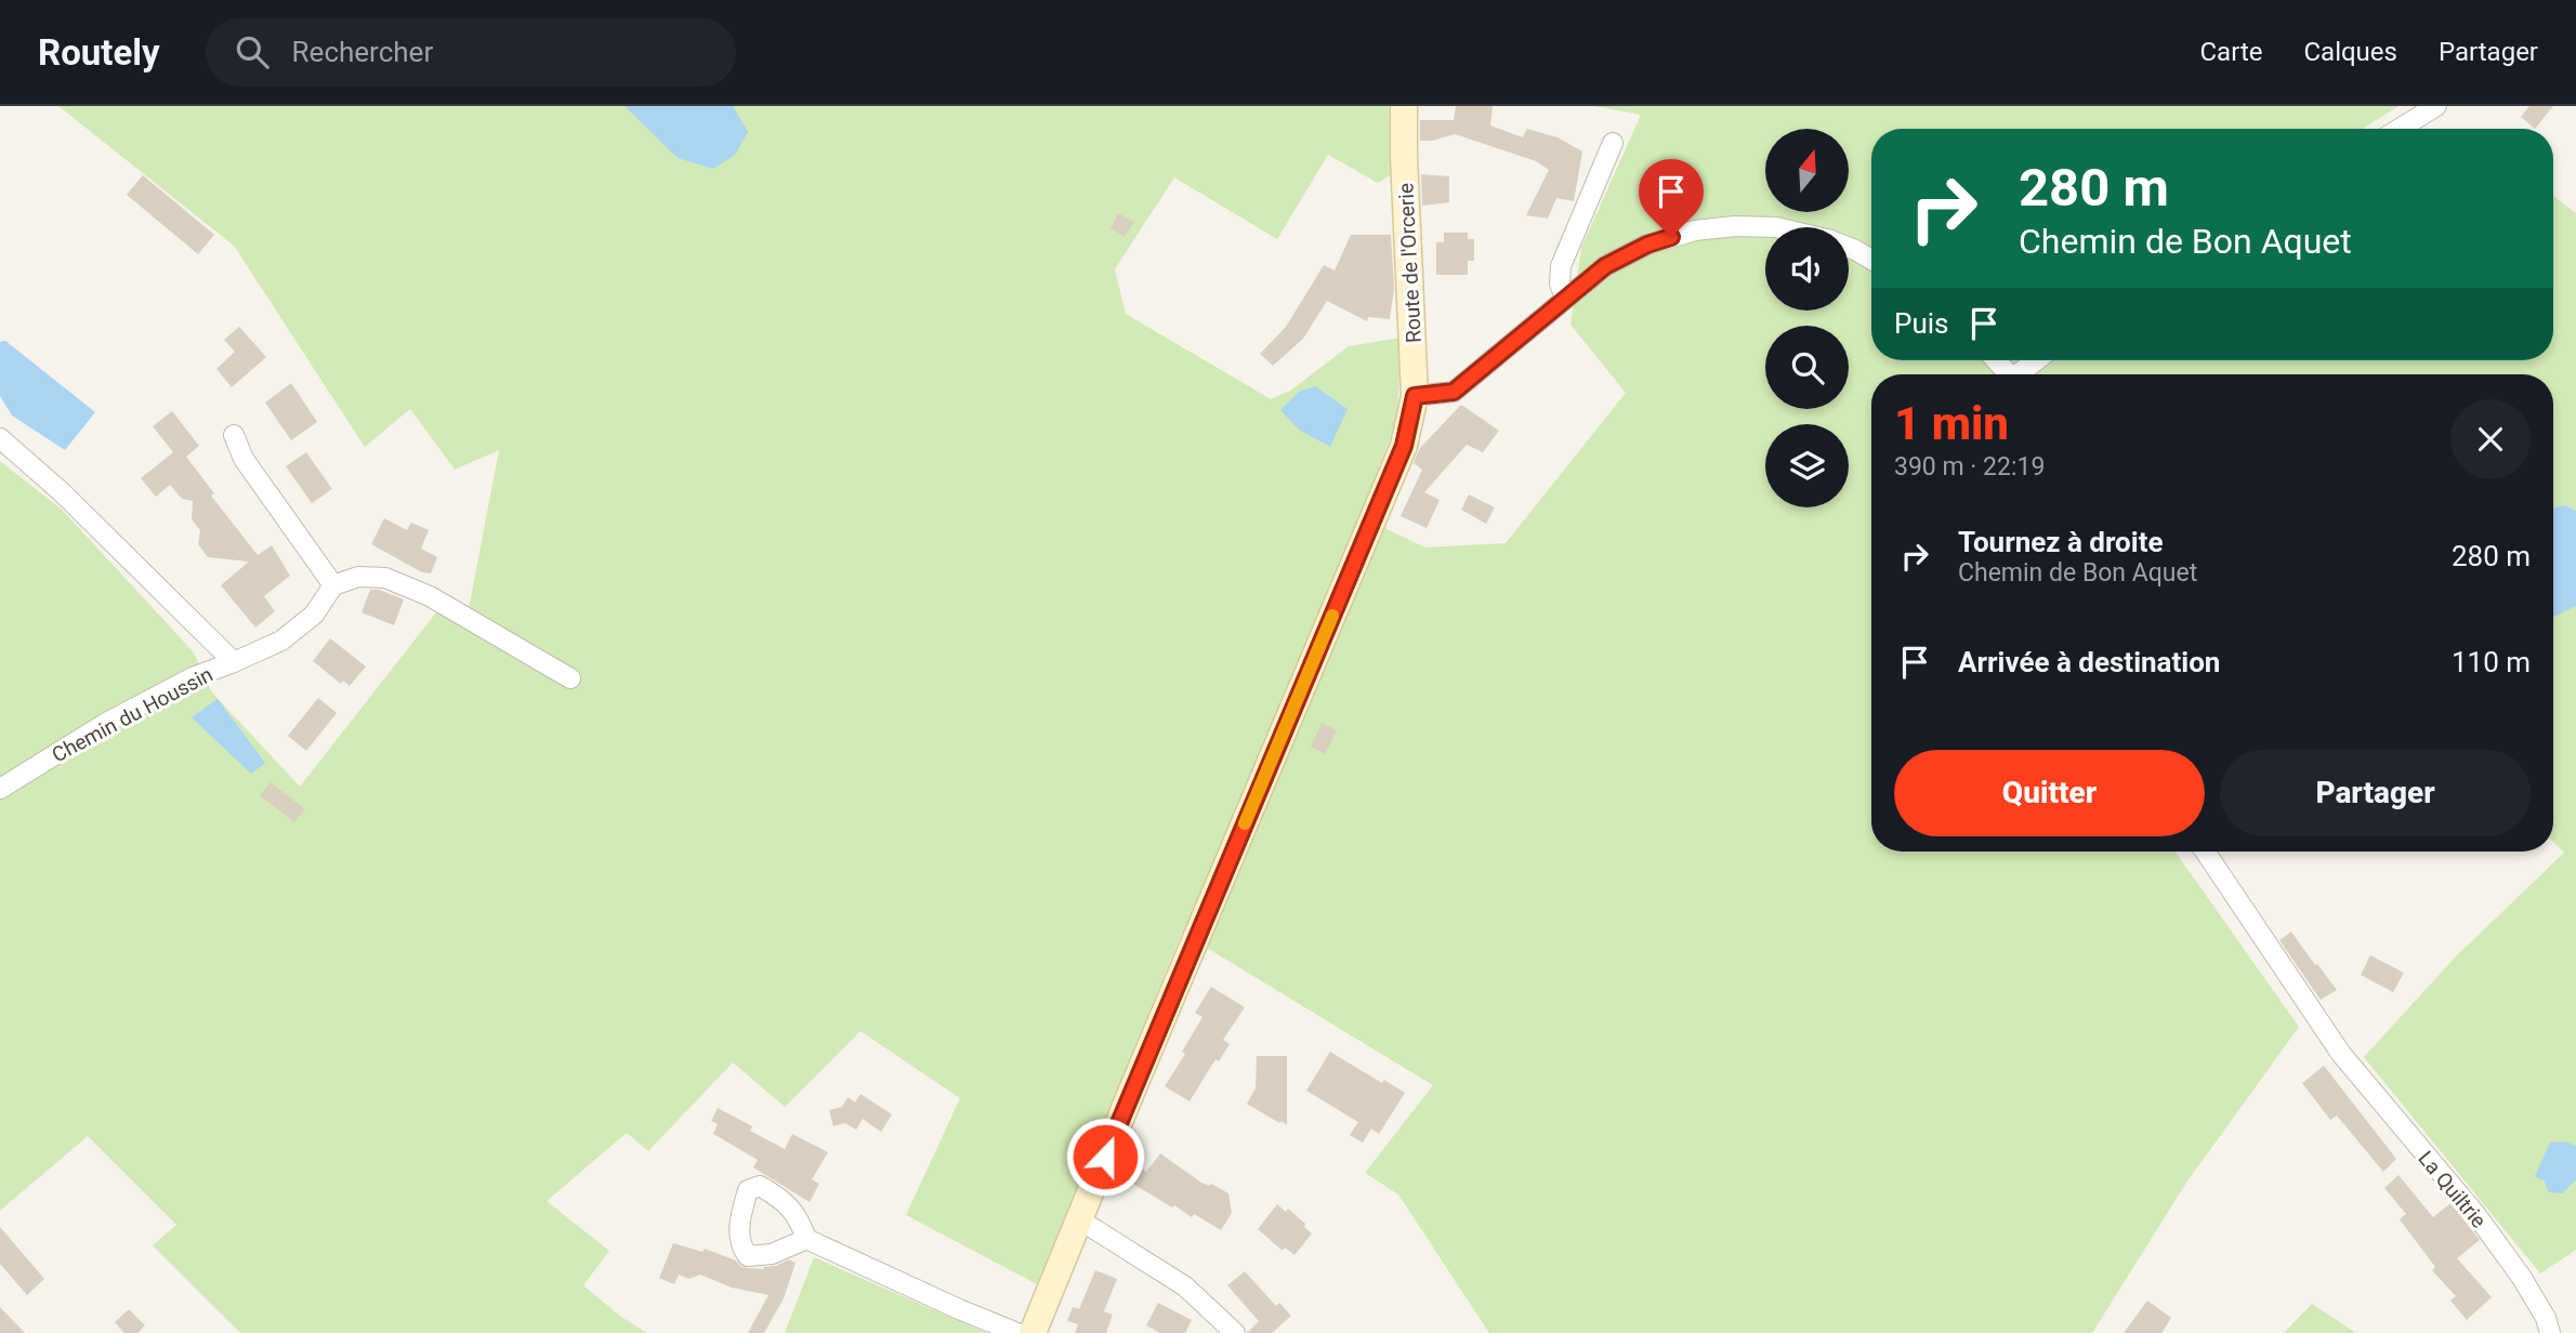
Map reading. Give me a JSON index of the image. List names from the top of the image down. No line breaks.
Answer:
{"streets":{"street":["Route de l'Orcerie","Chemin du Houssin","La Quiltrie"]},"north":"top","page":{"header":"Routely","search":"Rechercher","nav":["Carte","Calques","Partager"],"turn":["280 m","Chemin de Bon Aquet"],"then":"Puis","heading":["1 min","390 m · 22:19"],"list":[{"name":"Tournez à droite","note":"Chemin de Bon Aquet","value":"280 m"},{"name":"Arrivée à destination","value":"110 m"}],"buttons":["Quitter","Partager"]}}
